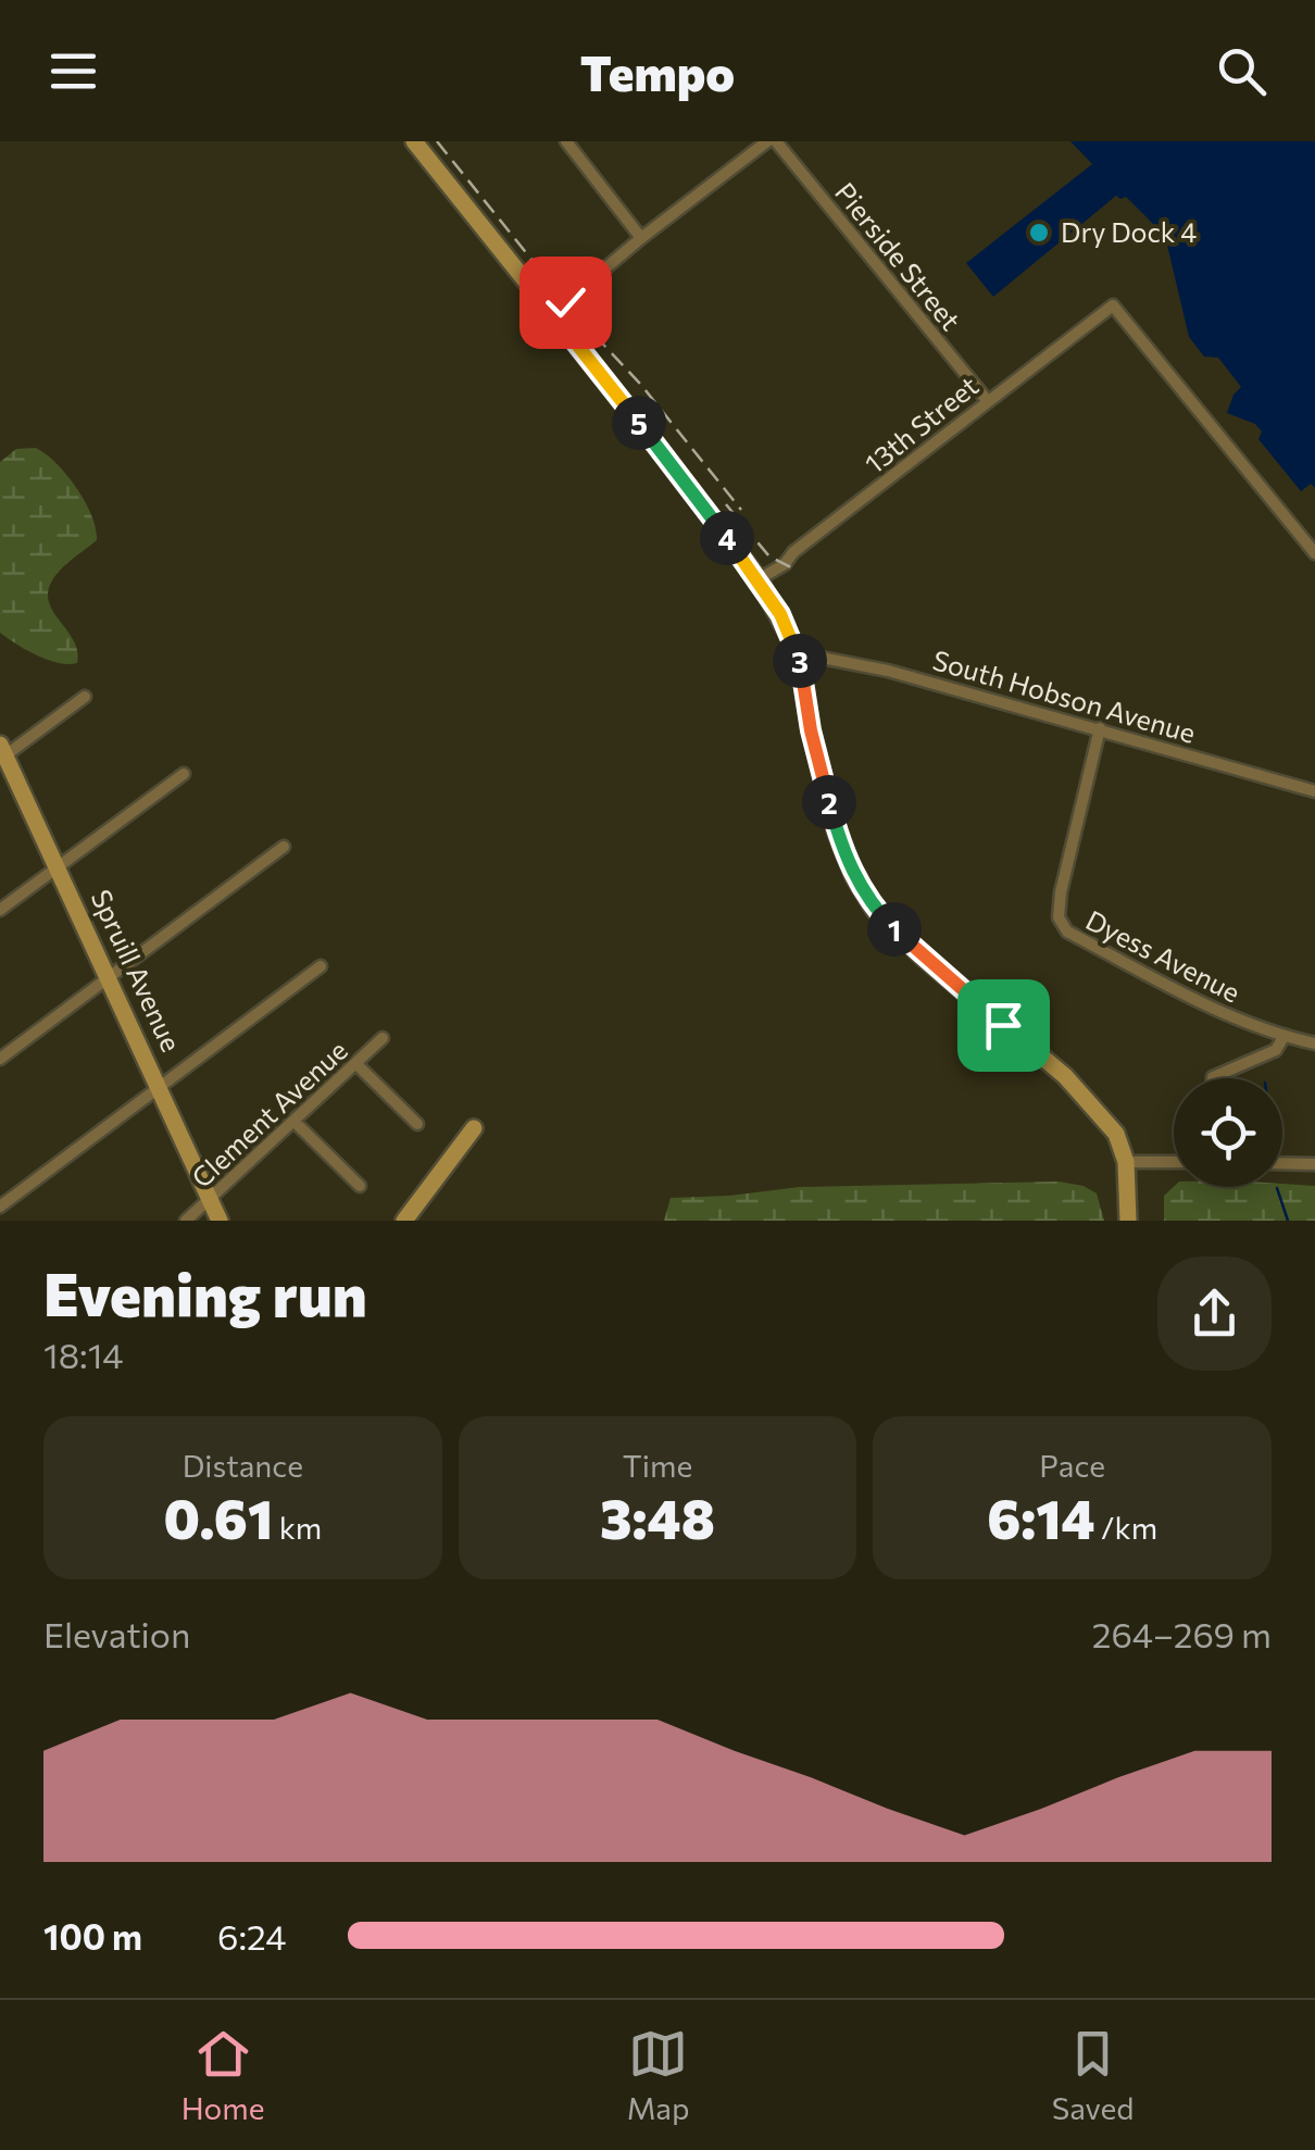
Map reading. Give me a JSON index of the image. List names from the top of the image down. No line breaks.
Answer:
{"streets":{"street":["Pierside Street","13th Street","South Hobson Avenue","Dyess Avenue","Spruill Avenue","Clement Avenue"]},"crossings":[["Pierside Street","13th Street"],["South Hobson Avenue","Dyess Avenue"],["Spruill Avenue","Clement Avenue"]],"places":["Dry Dock 4"],"page":{"header":"Tempo","pins":["5","4","3","2","1"],"heading":["Evening run","18:14"],"stats":[["Distance","0.61 km"],["Time","3:48"],["Pace","6:14 /km"]],"chart":["Elevation","264–269 m"],"list":[{"name":"100 m","note":"6:24"}],"tabs":["Home","Map","Saved"]}}
